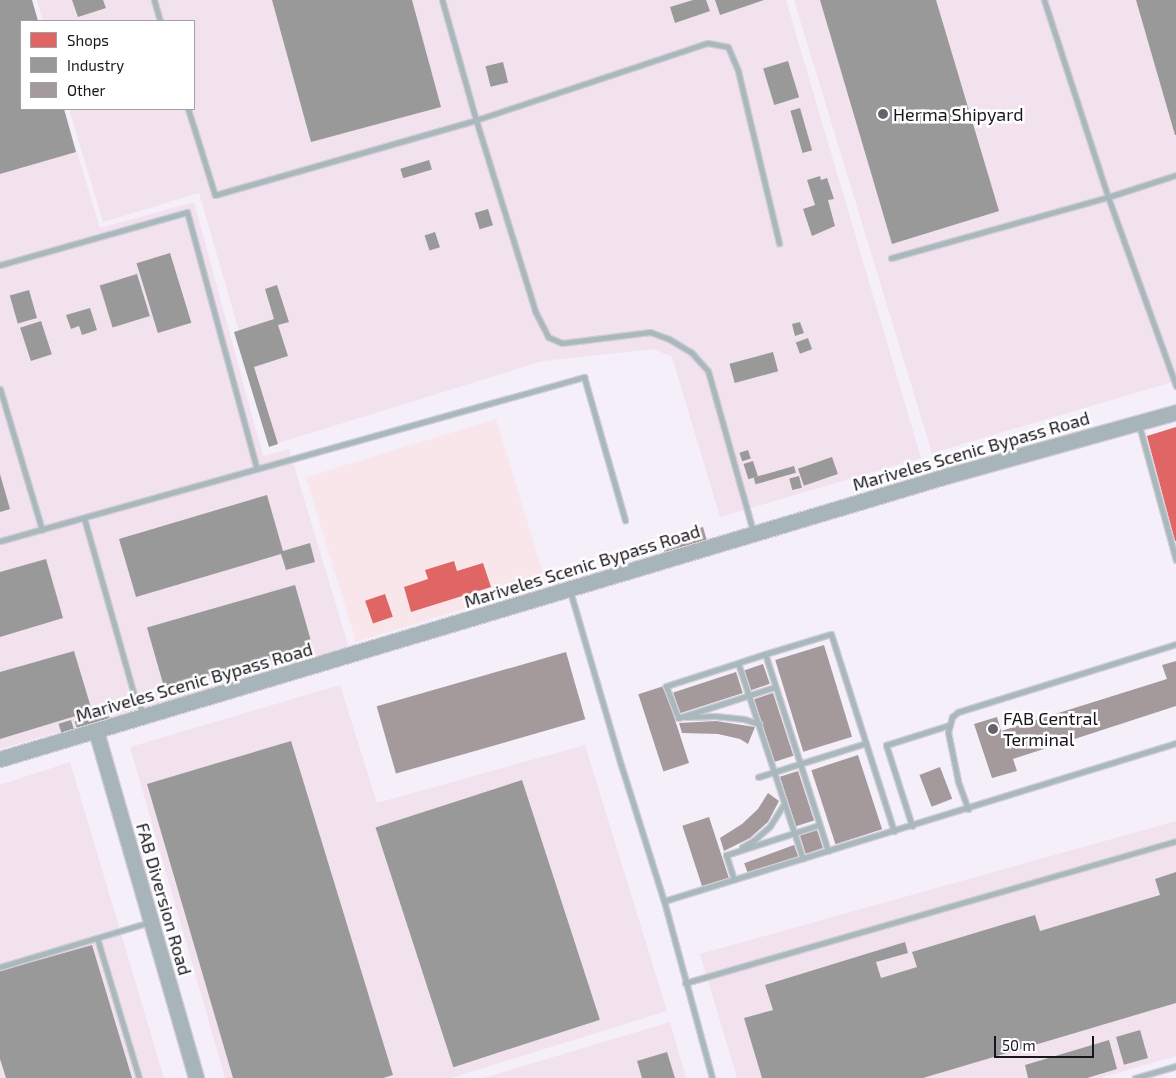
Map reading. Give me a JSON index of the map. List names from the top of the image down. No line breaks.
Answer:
{"streets":{"main road":["Mariveles Scenic Bypass Road","FAB Diversion Road"]},"crossings":[["Mariveles Scenic Bypass Road","FAB Diversion Road"]],"places":["Herma Shipyard","FAB Central Terminal"],"legend":["Shops","Industry","Other"],"scale_bar":"50 m"}
